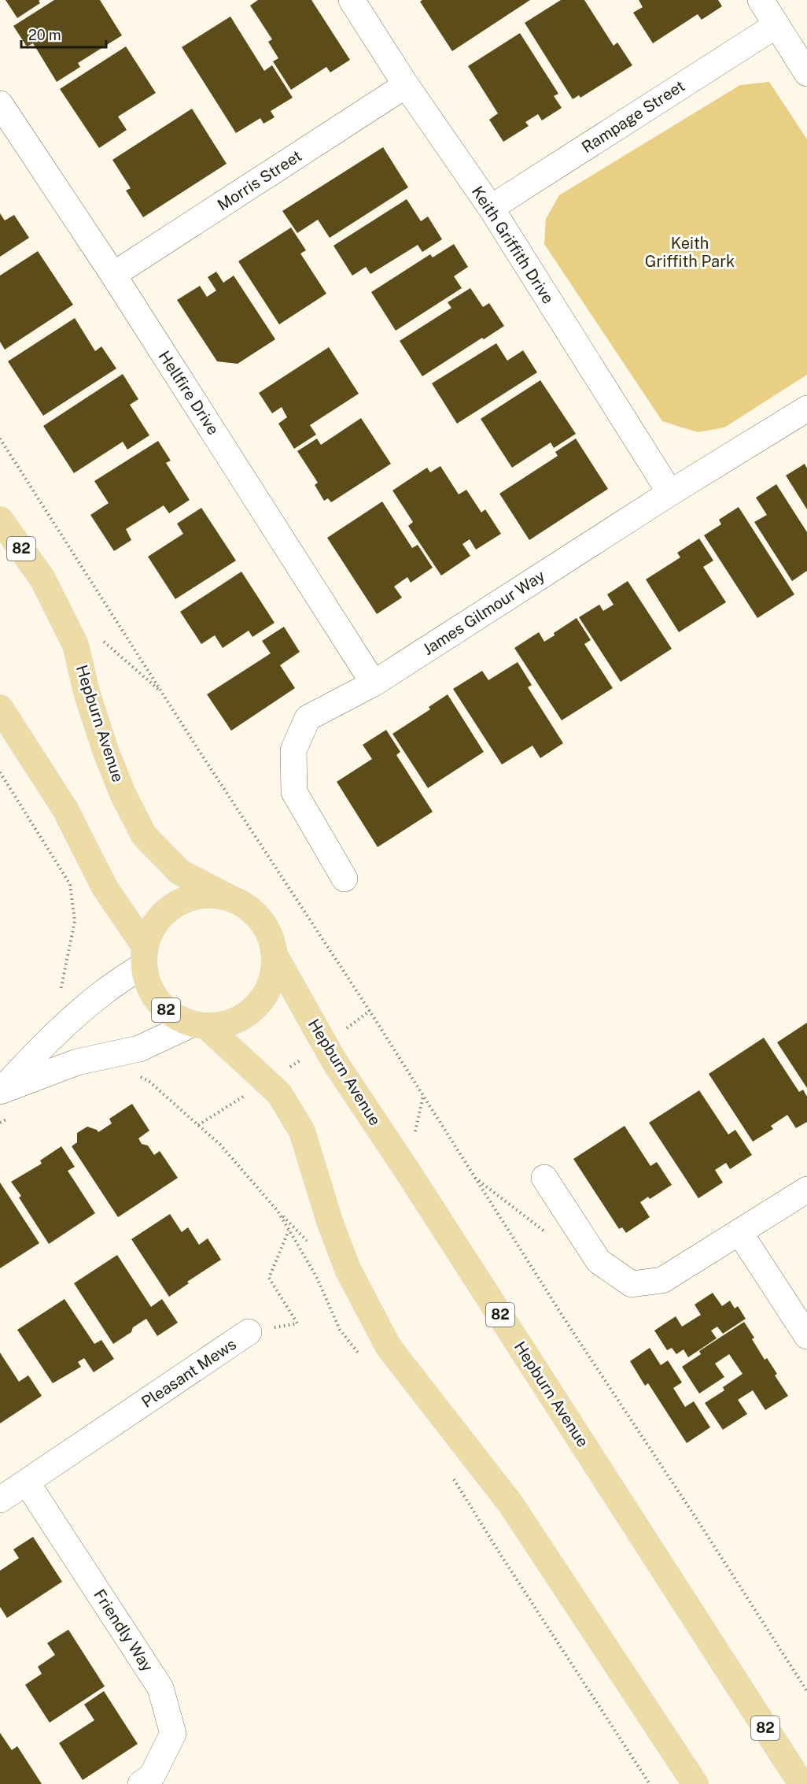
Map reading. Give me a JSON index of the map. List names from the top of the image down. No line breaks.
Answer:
{"streets":{"main road":["82","Hepburn Avenue"],"street":["Rampage Street","Morris Street","Keith Griffith Drive","Hellfire Drive","James Gilmour Way","Pleasant Mews","Friendly Way"]},"crossings":[["Rampage Street","Keith Griffith Drive"],["Morris Street","Keith Griffith Drive"],["Morris Street","Hellfire Drive"],["Keith Griffith Drive","James Gilmour Way"],["Hellfire Drive","James Gilmour Way"],["82","Hepburn Avenue"],["Pleasant Mews","Friendly Way"]],"parks":["Keith Griffith Park"],"scale_bar":"20 m"}
